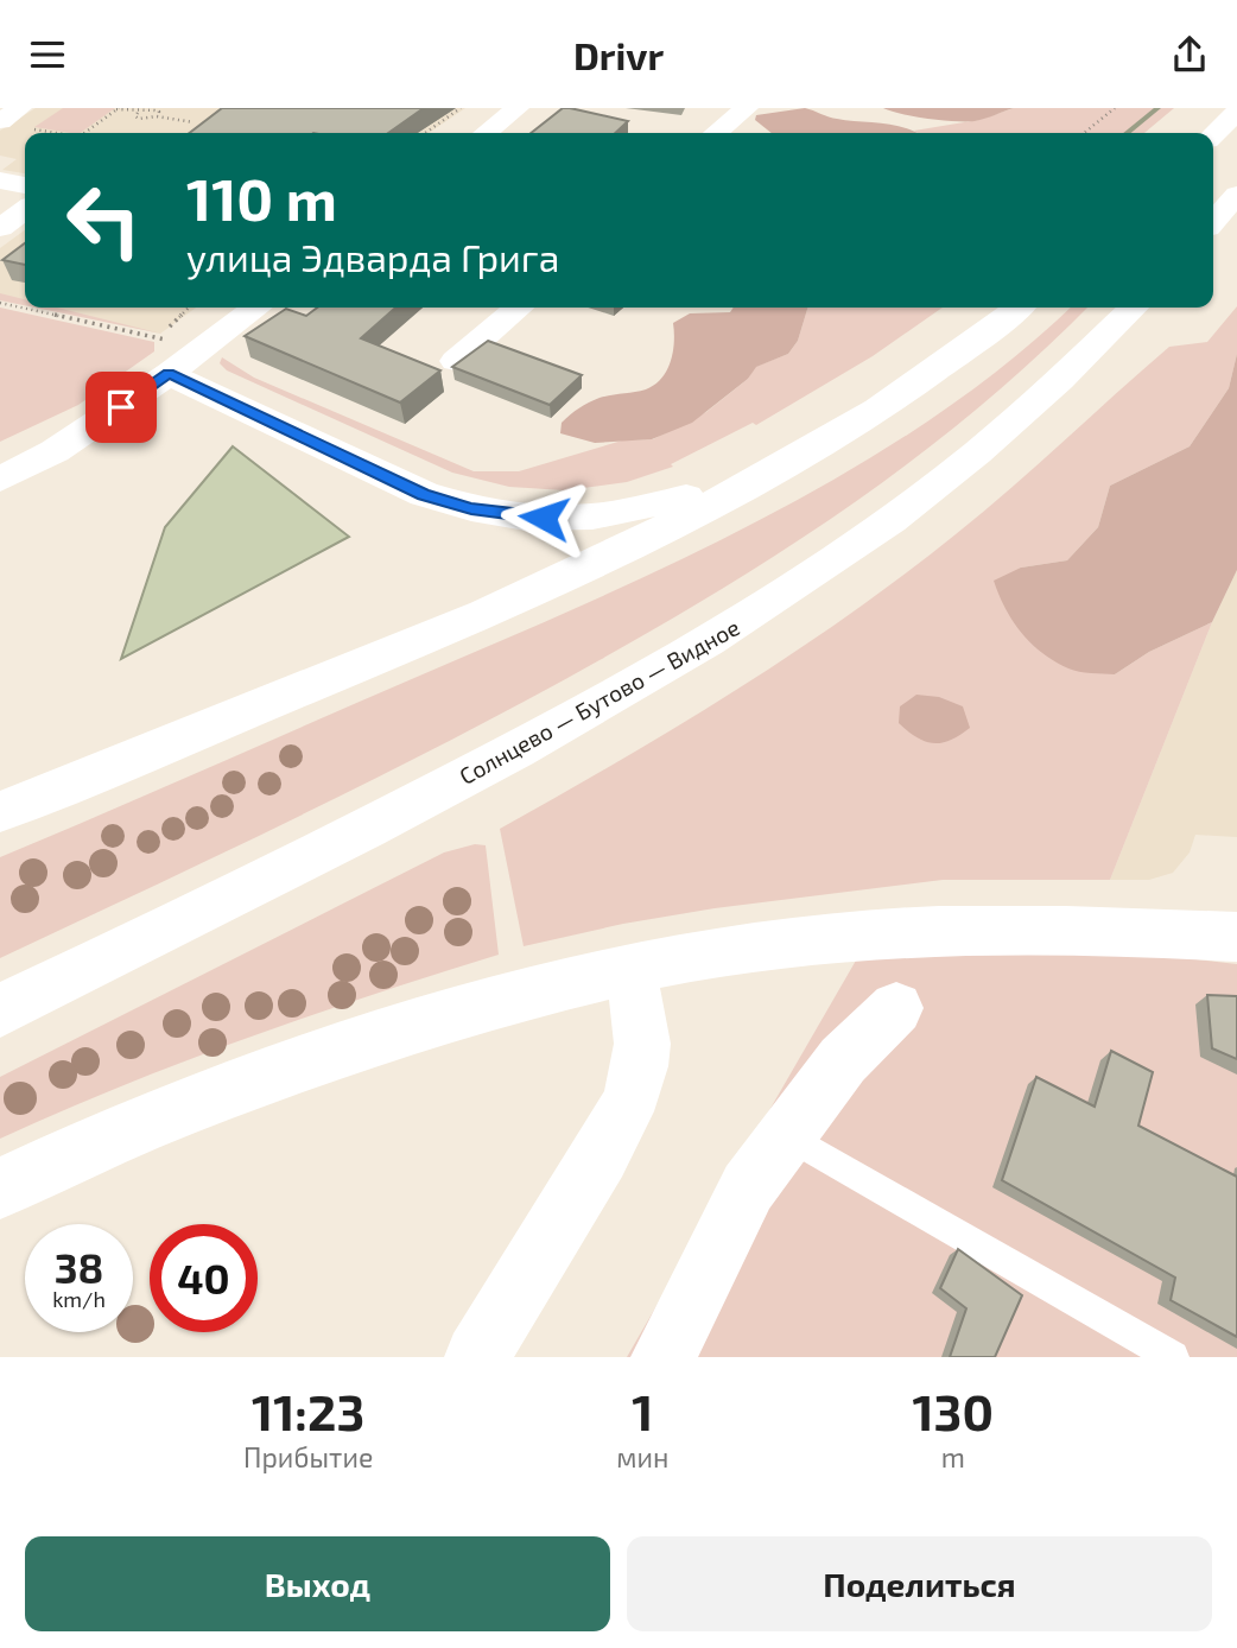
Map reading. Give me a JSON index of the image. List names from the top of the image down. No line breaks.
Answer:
{"streets":{"street":["Солнцево — Бутово — Видное"]},"page":{"header":"Drivr","turn":["110 m","улица Эдварда Грига"],"speed":"38 km/h","limit":"40","eta":["11:23","Прибытие","1","мин","130","m"],"buttons":["Выход","Поделиться"]}}
